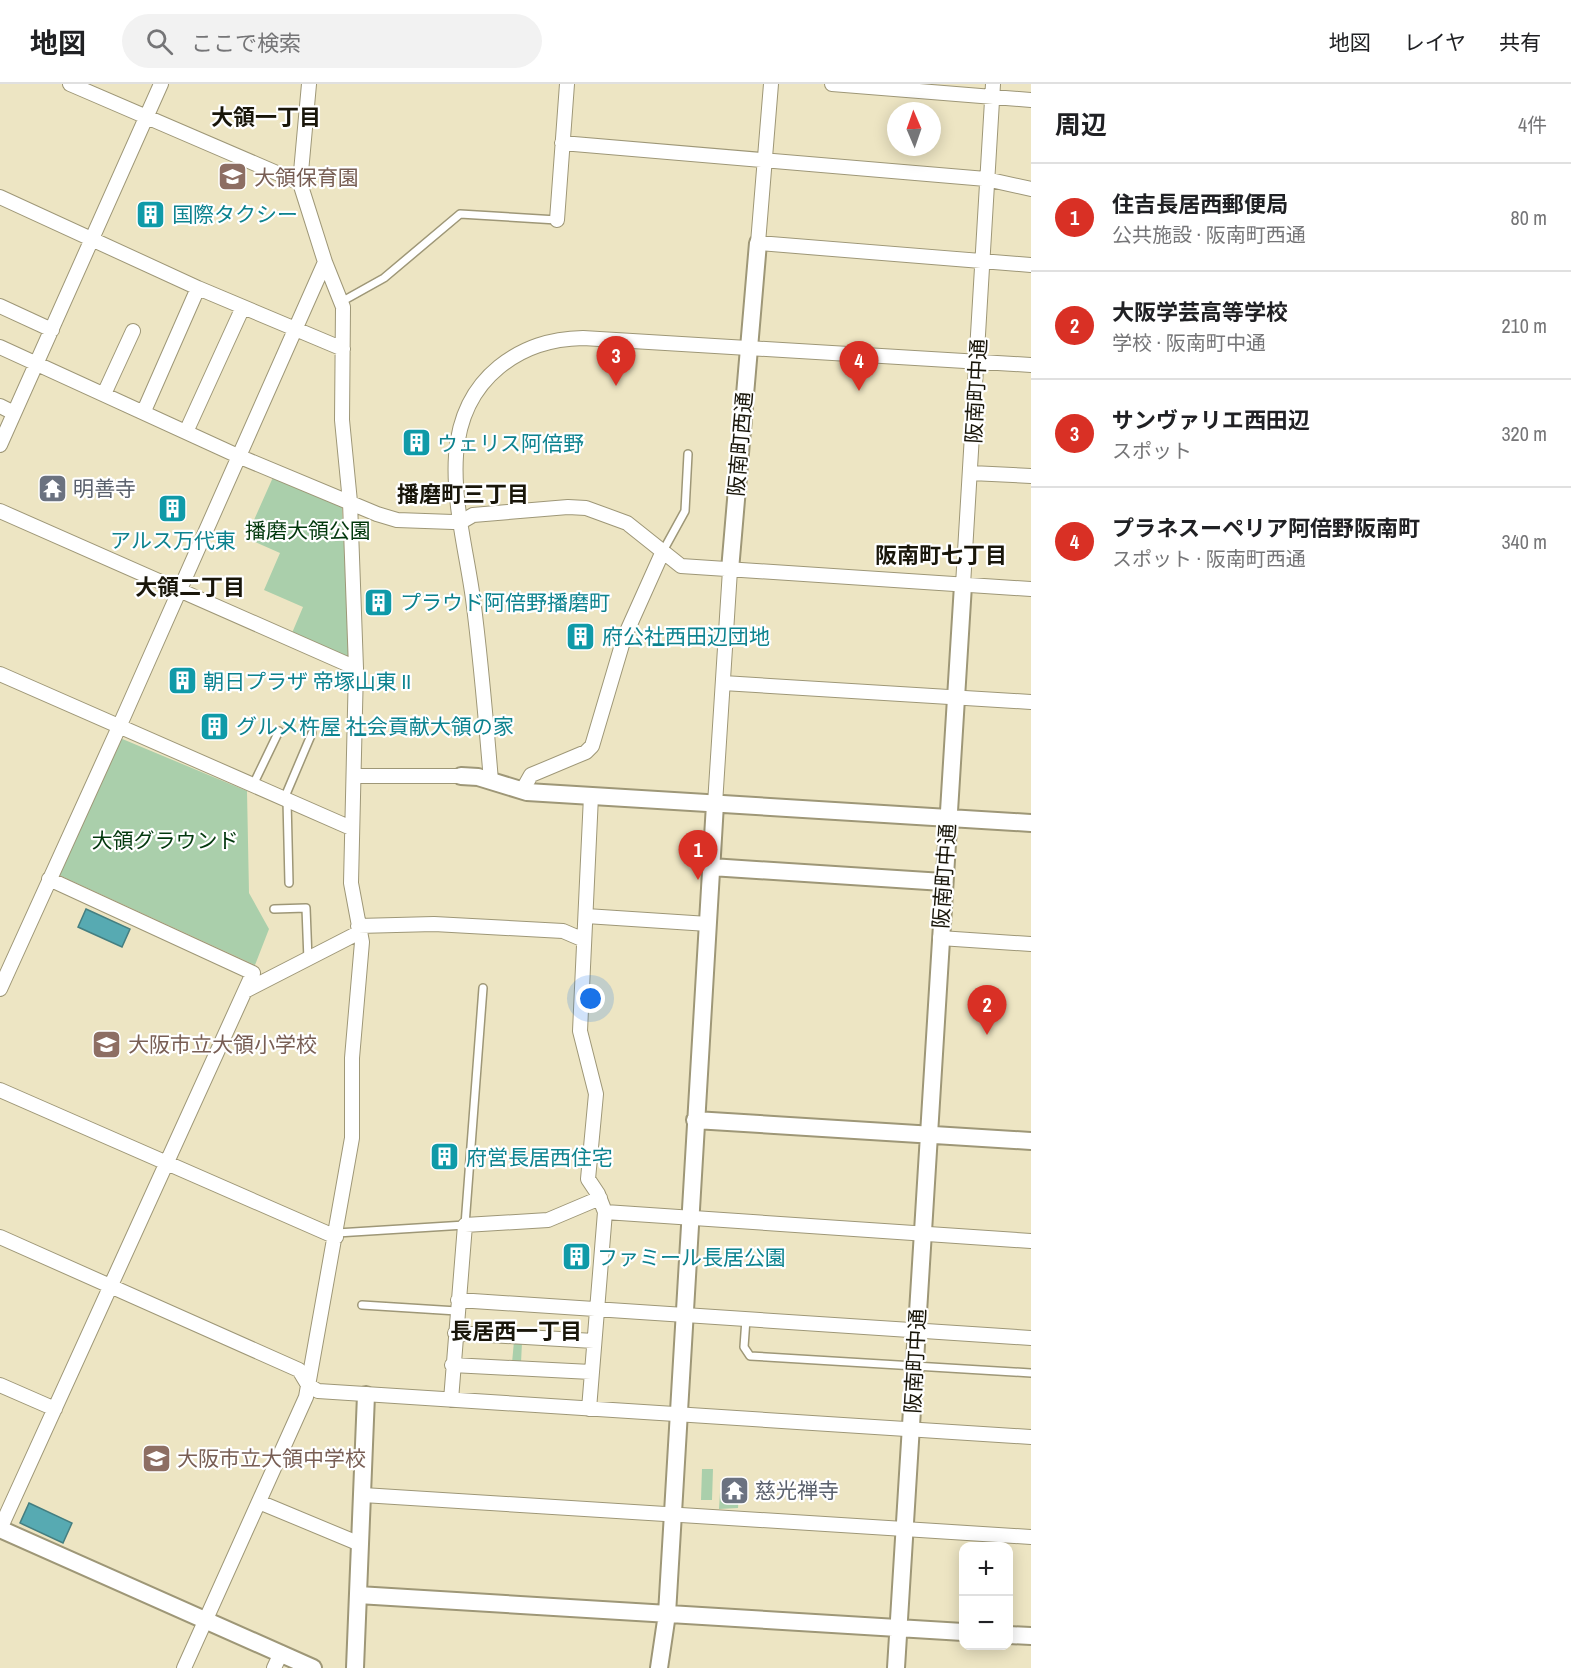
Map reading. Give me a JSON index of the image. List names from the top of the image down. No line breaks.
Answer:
{"streets":{"street":["阪南町中通","阪南町西通"]},"districts":["大領一丁目","播磨町三丁目","阪南町七丁目","大領二丁目","長居西一丁目"],"parks":["播磨大領公園","大領グラウンド"],"places":{"school or university":["大領保育園","大阪市立大領小学校","大阪市立大領中学校"],"building":["国際タクシー","ウェリス阿倍野","アルス万代東","プラウド阿倍野播磨町","府公社西田辺団地","朝日プラザ 帝塚山東 II","グルメ杵屋 社会貢献大領の家","府営長居西住宅","ファミール長居公園"],"temple":["明善寺","慈光禅寺"]},"north":"top","page":{"header":"地図","search":"ここで検索","nav":["地図","レイヤ","共有"],"heading":["周辺","4件"],"list":[{"mark":"1","name":"住吉長居西郵便局","note":"公共施設 · 阪南町西通","value":"80 m"},{"mark":"2","name":"大阪学芸高等学校","note":"学校 · 阪南町中通","value":"210 m"},{"mark":"3","name":"サンヴァリエ西田辺","note":"スポット","value":"320 m"},{"mark":"4","name":"プラネスーペリア阿倍野阪南町","note":"スポット · 阪南町西通","value":"340 m"}],"pins":["3","4","1","2"],"map_buttons":["+","−"]}}
